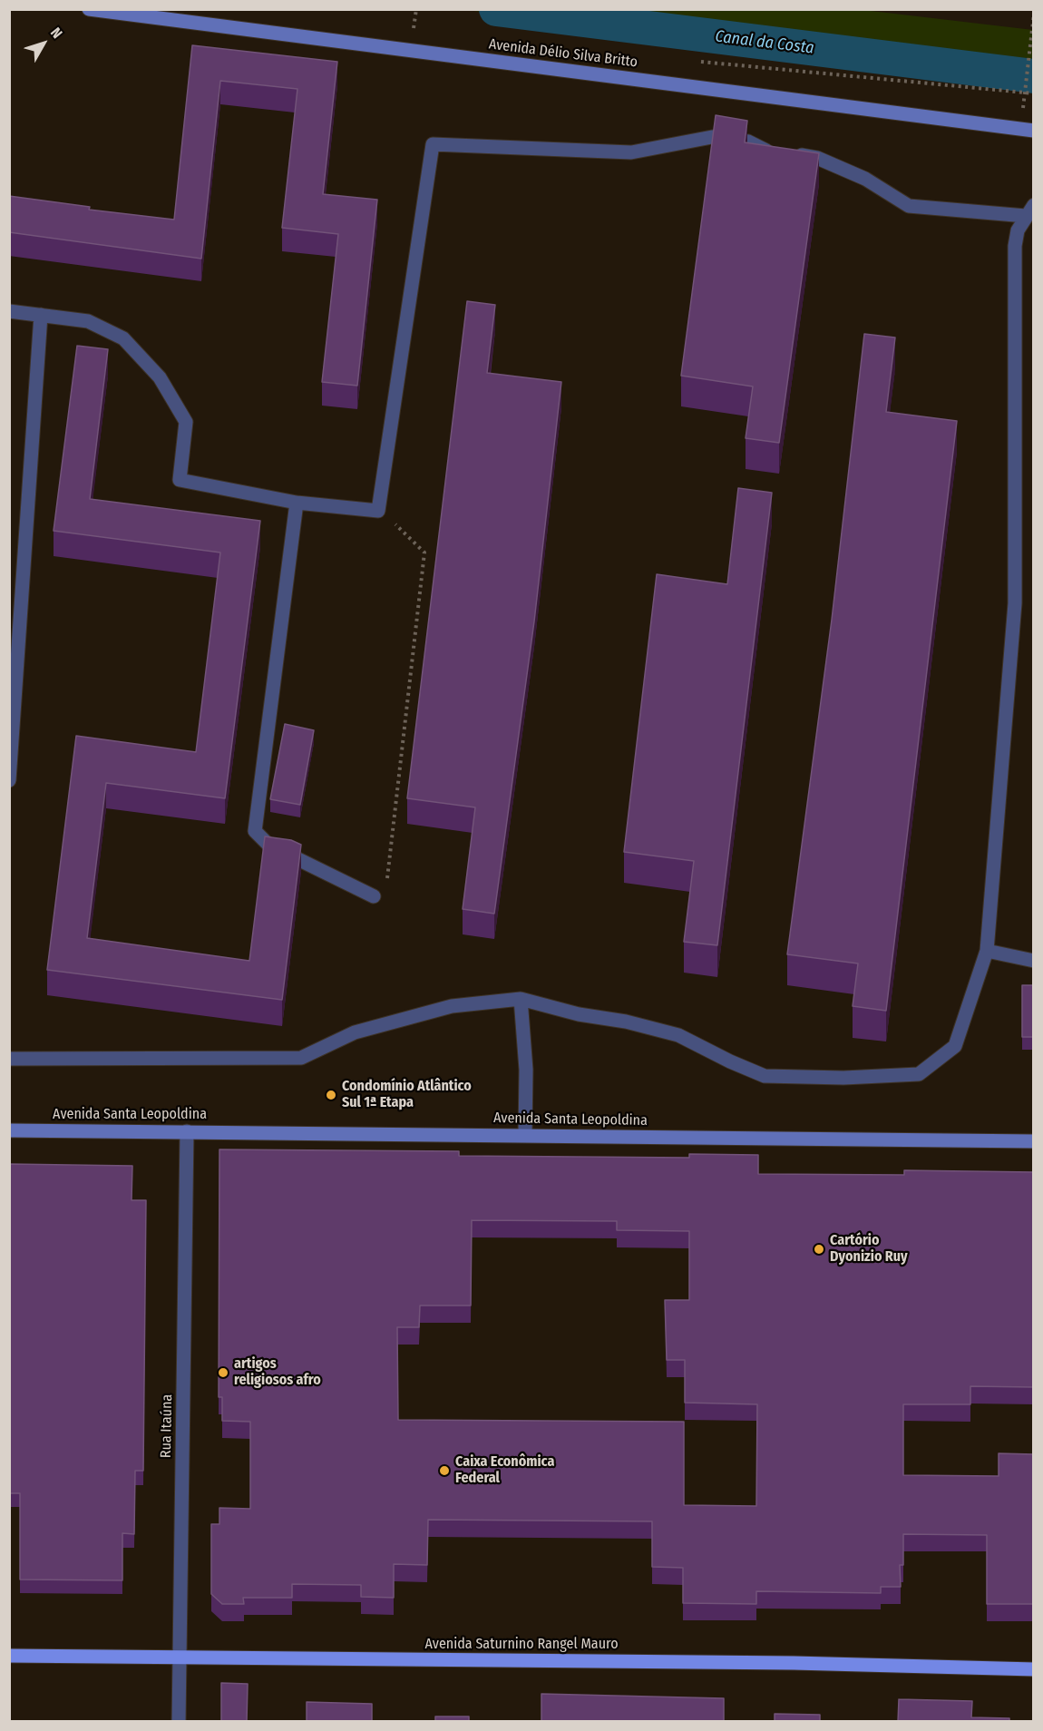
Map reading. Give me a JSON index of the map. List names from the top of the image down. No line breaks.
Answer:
{"streets":{"main road":["Avenida Saturnino Rangel Mauro"],"street":["Avenida Délio Silva Britto","Avenida Santa Leopoldina","Rua Itaúna"]},"crossings":[["Avenida Santa Leopoldina","Rua Itaúna"],["Rua Itaúna","Avenida Saturnino Rangel Mauro"]],"water":["Canal da Costa"],"places":["Condomínio Atlântico Sul 1ª Etapa","Cartório Dyonizio Ruy","artigos religiosos afro","Caixa Econômica Federal"],"north":"top right"}
